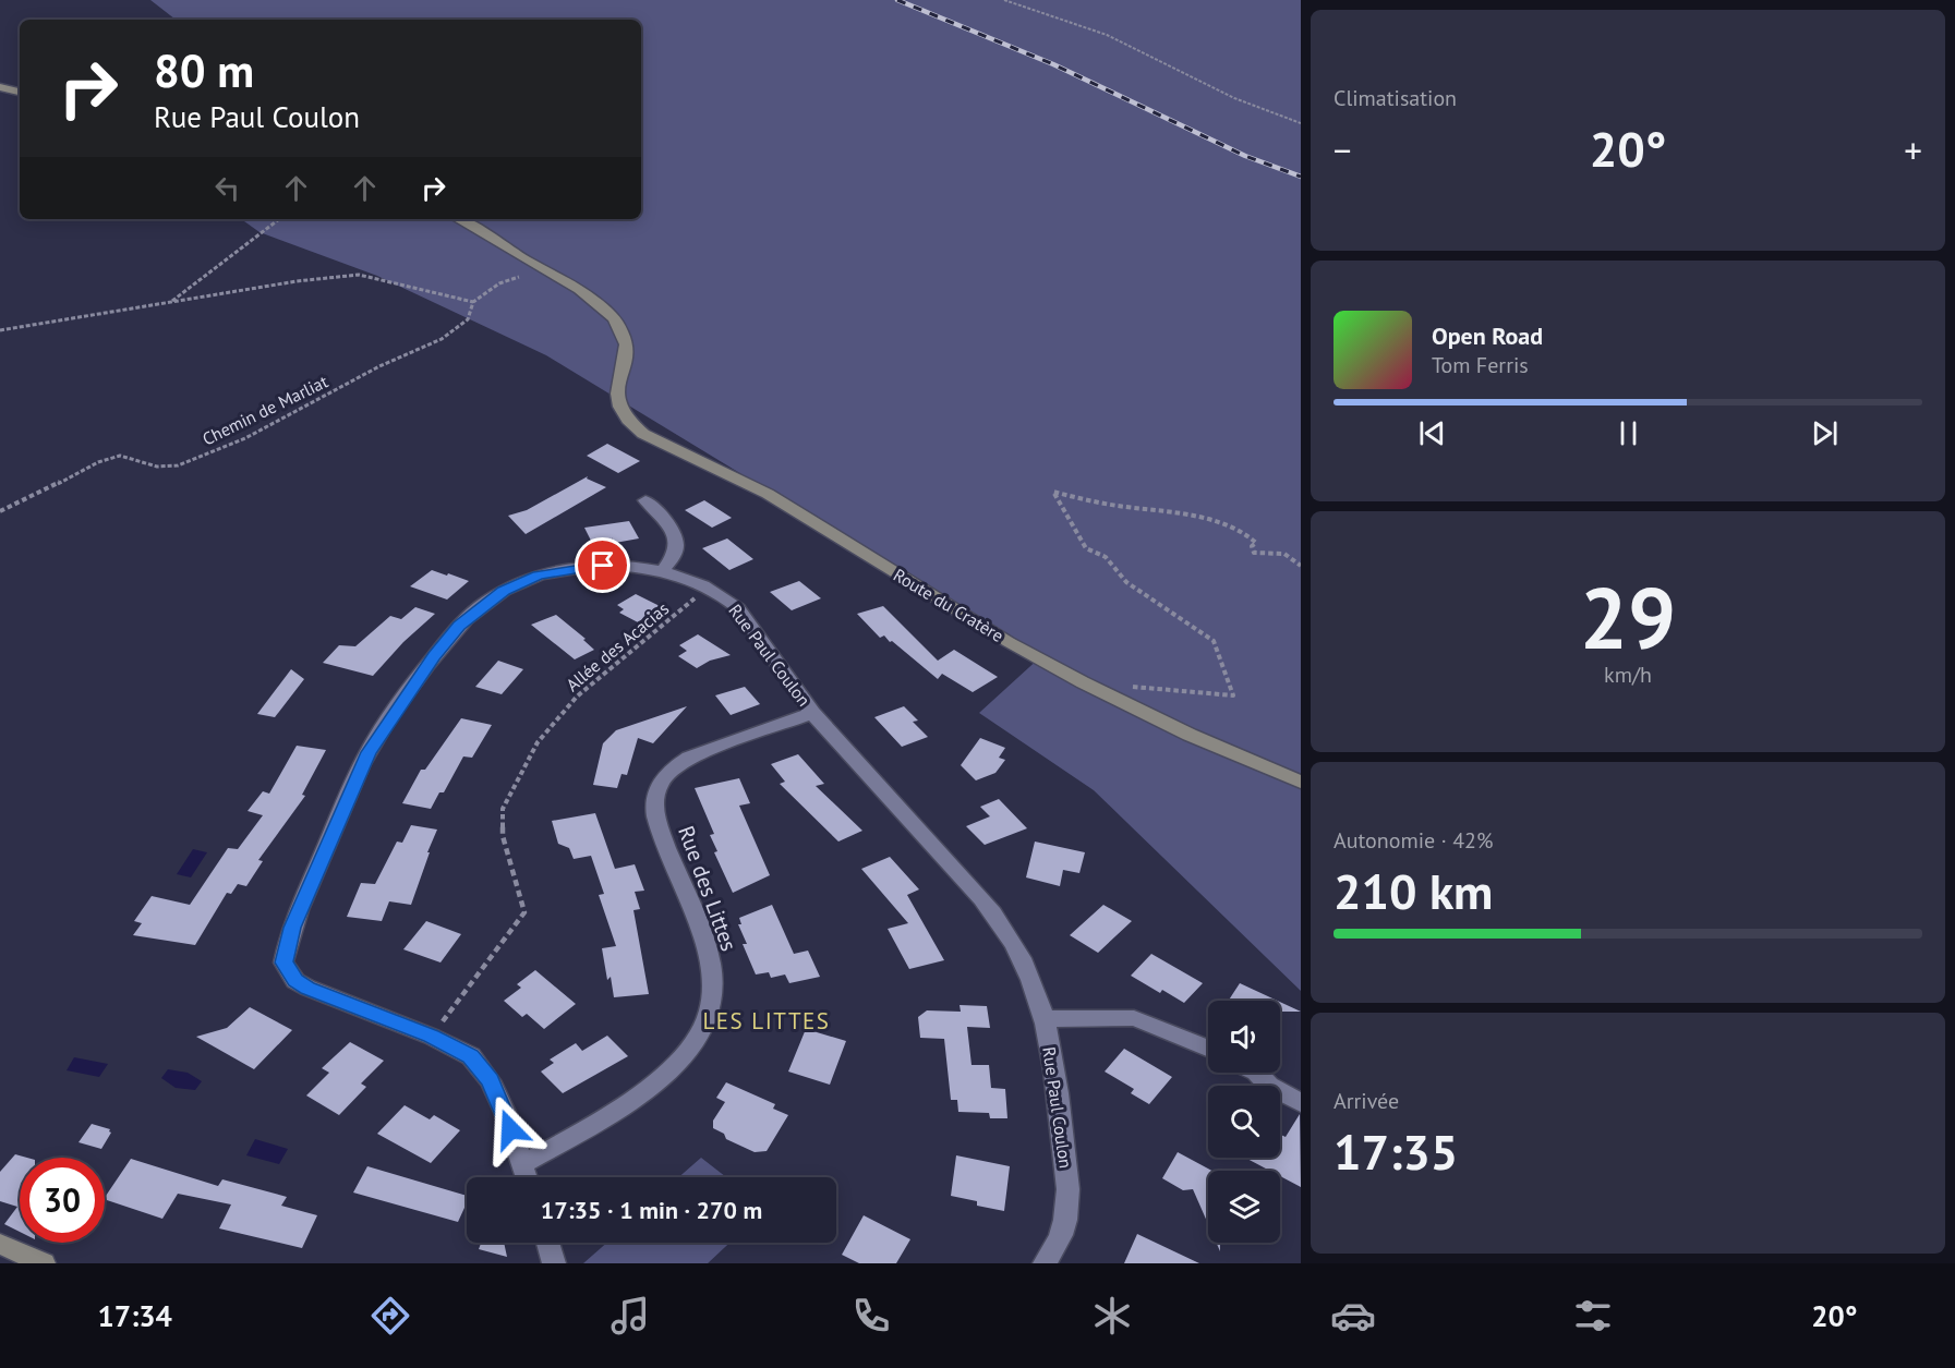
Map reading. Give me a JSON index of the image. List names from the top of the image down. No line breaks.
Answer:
{"streets":{"main road":["Route du Cratère"],"street":["Rue Paul Coulon","Rue des Littes"],"path":["Chemin de Marliat","Allée des Acacias"]},"crossings":[["Allée des Acacias","Rue Paul Coulon"],["Rue Paul Coulon","Rue des Littes"]],"districts":["LES LITTES"],"page":{"tile":["Climatisation",["29","km/h"],["Autonomie · 42%","210 km"],["Arrivée","17:35"]],"turn":["80 m","Rue Paul Coulon"],"heat":["−","20°","+"],"song":["Open Road","Tom Ferris"],"limit":"30","trip":"17:35 · 1 min · 270 m","tabs":["17:34","20°"]}}
